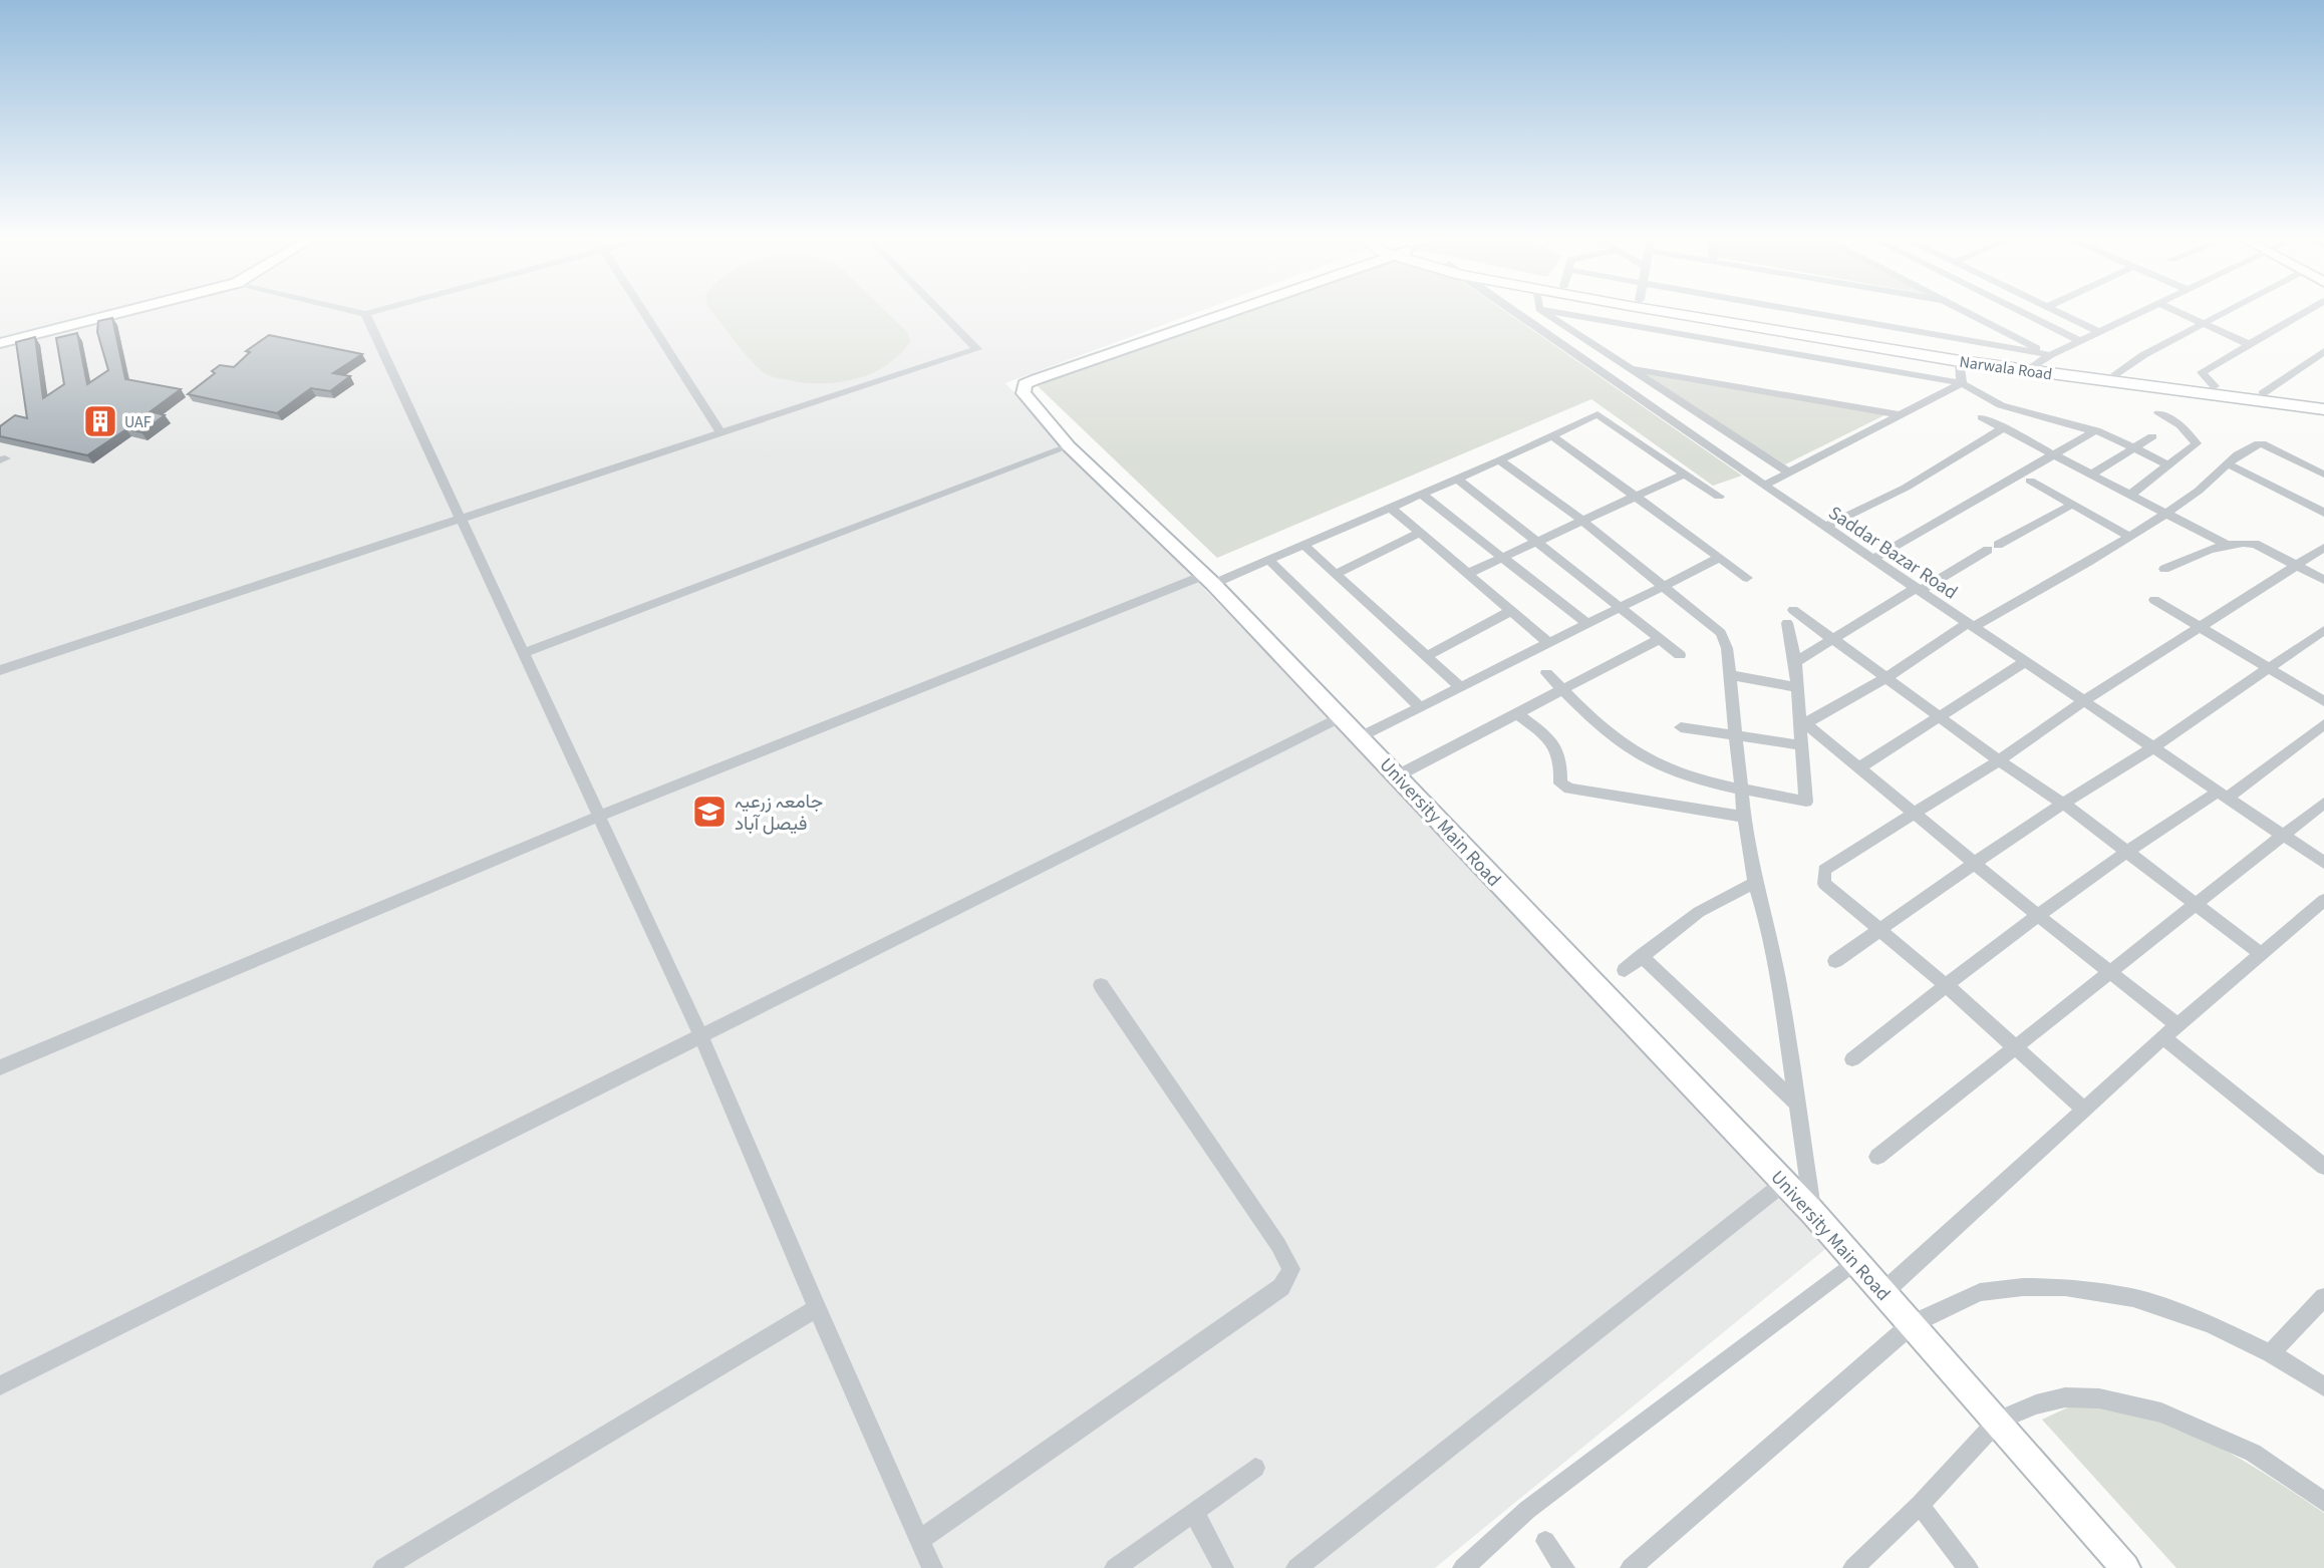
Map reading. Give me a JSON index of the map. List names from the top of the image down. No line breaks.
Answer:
{"streets":{"main road":["Narwala Road"],"street":["Saddar Bazar Road","University Main Road"]},"places":{"building":["UAF"],"school or university":["جامعہ زرعیہ فیصل آباد"]}}
